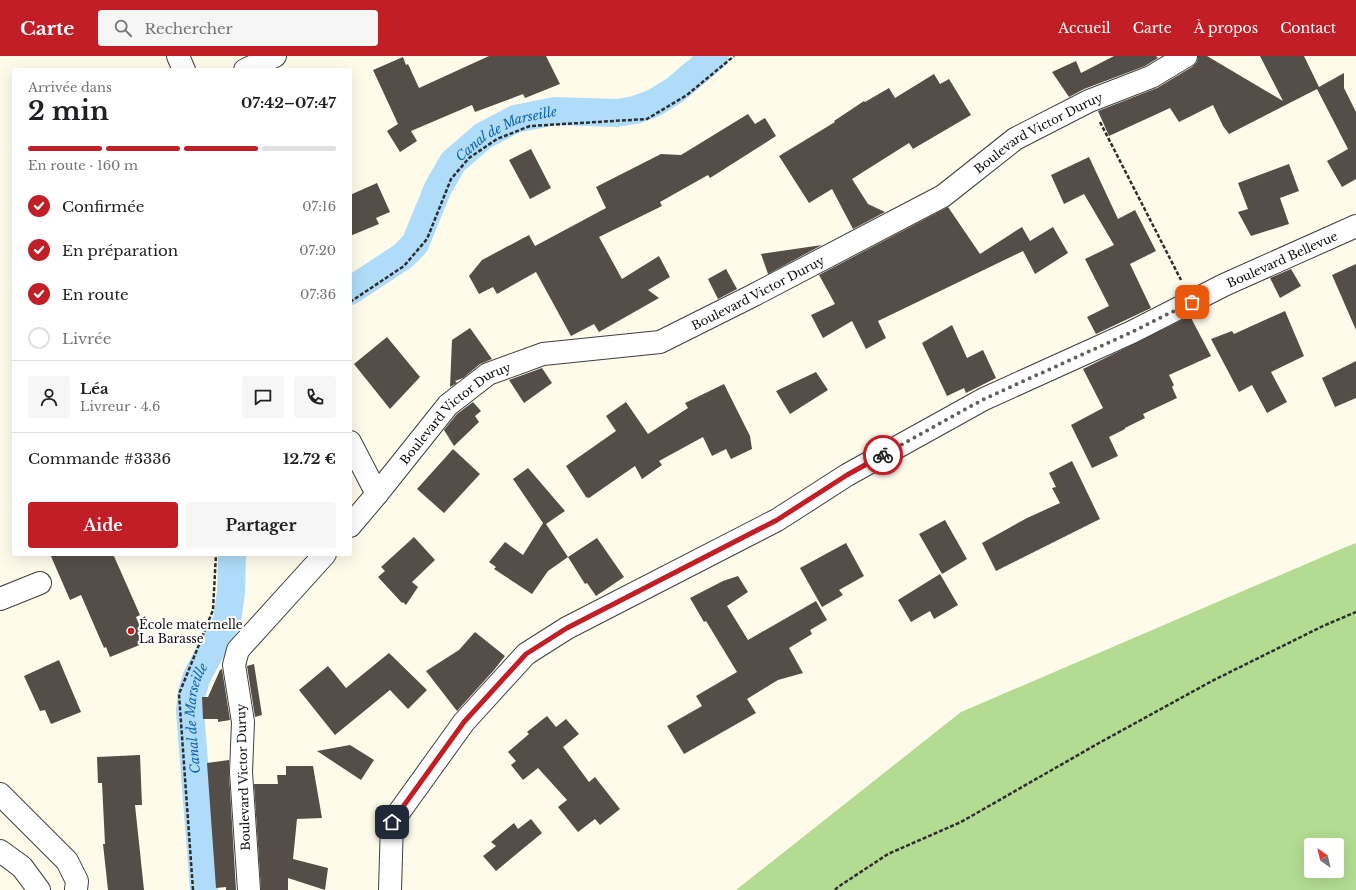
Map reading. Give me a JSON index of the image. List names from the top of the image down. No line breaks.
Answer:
{"streets":{"street":["Boulevard Victor Duruy","Boulevard Bellevue"]},"water":["Canal de Marseille"],"places":["École maternelle La Barasse"],"north":"top left","page":{"header":"Carte","search":"Rechercher","nav":["Accueil","Carte","À propos","Contact"],"heading":["2 min","Arrivée dans","07:42–07:47"],"panel":["Léa","Livreur · 4.6","Commande #3336","12.72 €"],"bar":"En route · 160 m","list":[["Confirmée","07:16"],["En préparation","07:20"],["En route","07:36"],"Livrée"],"buttons":["Aide","Partager"]}}
